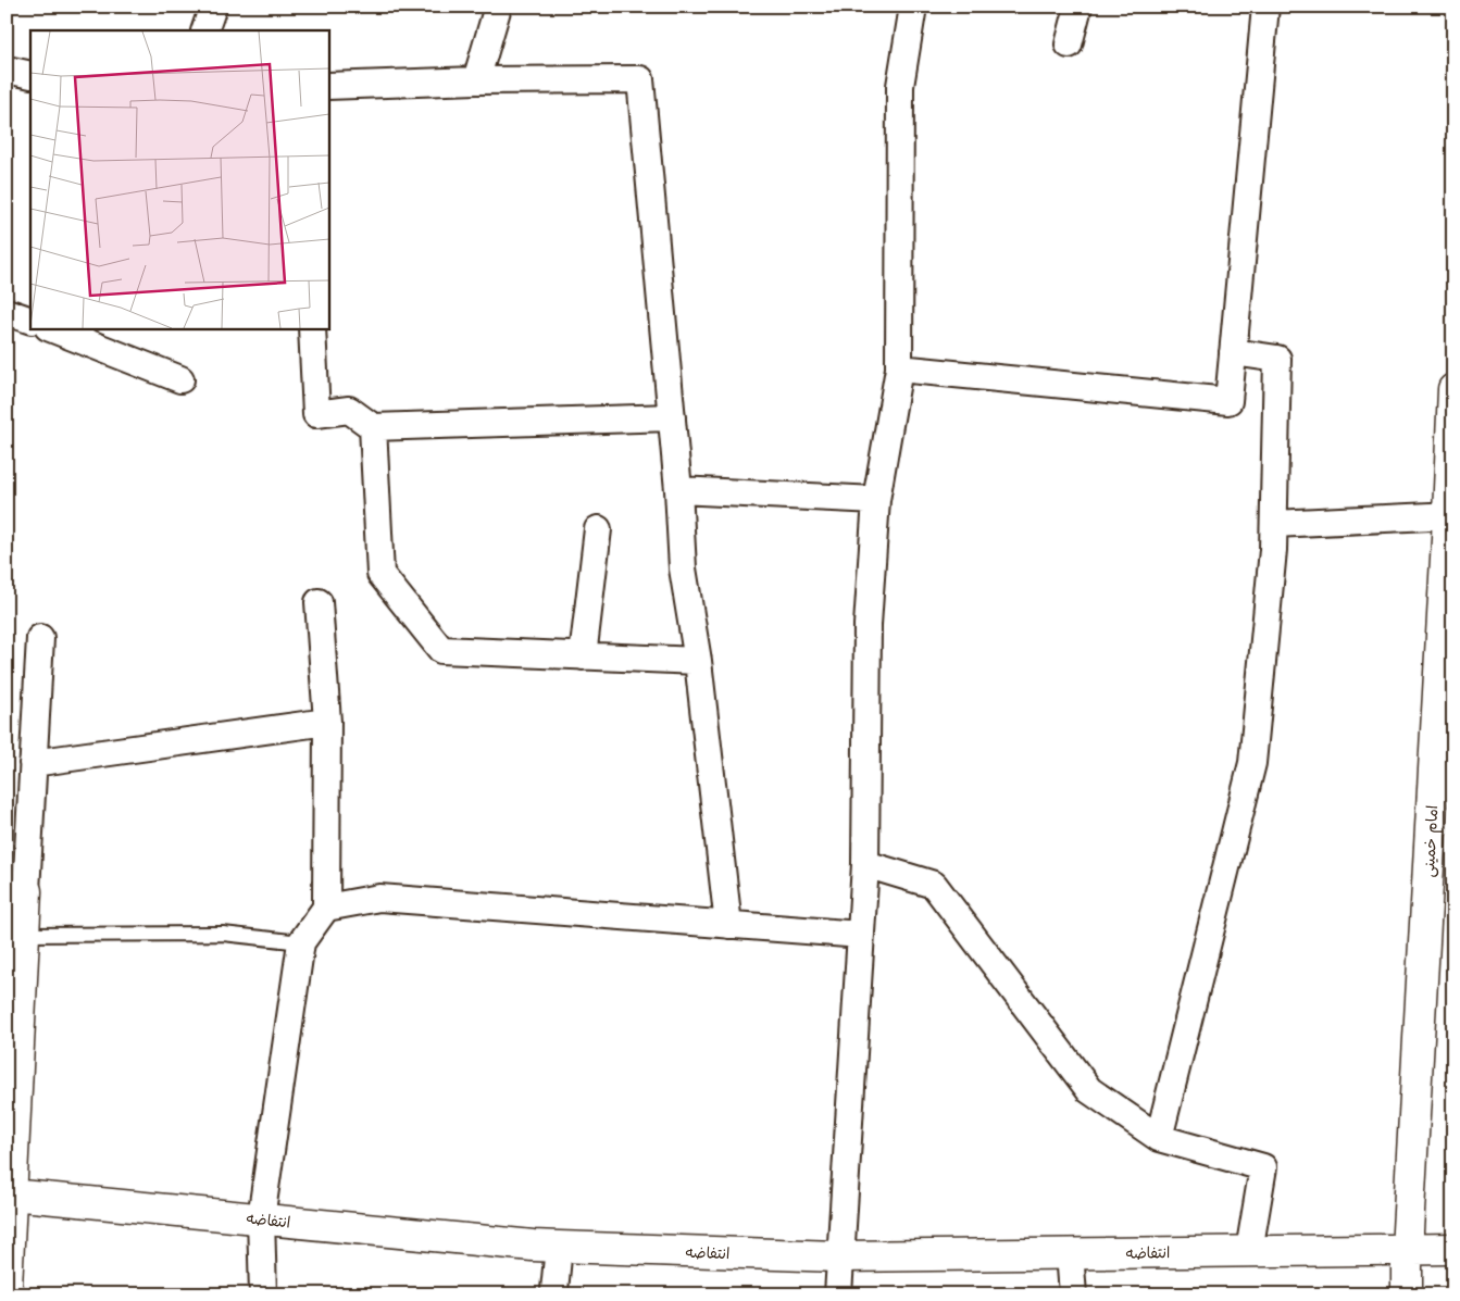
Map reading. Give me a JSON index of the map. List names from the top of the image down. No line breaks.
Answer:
{"streets":{"street":["امام خمینی","انتفاضه"]},"crossings":[["امام خمینی","انتفاضه"]]}
